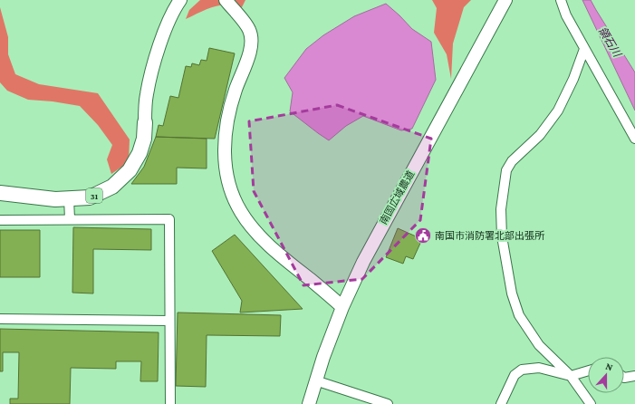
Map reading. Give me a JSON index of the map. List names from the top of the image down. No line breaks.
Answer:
{"streets":{"main road":["31"],"street":["南国広域農道"]},"water":["領石川"],"places":{"public building":["南国市消防署北部出張所"]},"north":"top"}
